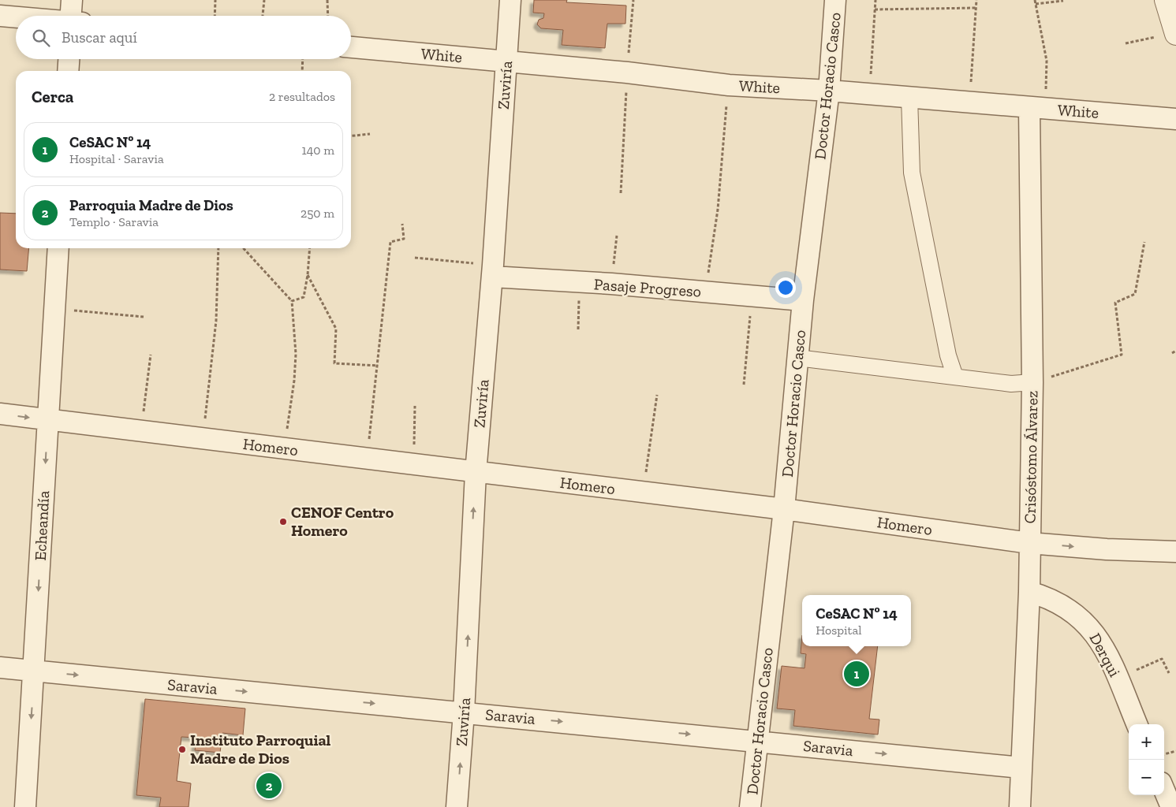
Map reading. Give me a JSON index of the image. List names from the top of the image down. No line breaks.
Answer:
{"streets":{"street":["White","Zuviría","Doctor Horacio Casco","Pasaje Progreso","Homero","Crisóstomo Álvarez","Echeandía","Derqui","Saravia"]},"crossings":[["White","Zuviría"],["White","Doctor Horacio Casco"],["White","Crisóstomo Álvarez"],["Zuviría","Pasaje Progreso"],["Zuviría","Homero"],["Zuviría","Saravia"],["Doctor Horacio Casco","Pasaje Progreso"],["Doctor Horacio Casco","Homero"],["Doctor Horacio Casco","Saravia"],["Homero","Crisóstomo Álvarez"],["Homero","Echeandía"],["Crisóstomo Álvarez","Derqui"],["Crisóstomo Álvarez","Saravia"],["Echeandía","Saravia"]],"one_way":["Zuviría","Echeandía","Saravia"],"places":["CENOF Centro Homero","Instituto Parroquial Madre de Dios"],"page":{"search":"Buscar aquí","heading":["Cerca","2 resultados"],"list":[{"mark":"1","name":"CeSAC Nº 14","note":"Hospital · Saravia","value":"140 m"},{"mark":"2","name":"Parroquia Madre de Dios","note":"Templo · Saravia","value":"250 m"}],"popup":["CeSAC Nº 14","Hospital"],"pins":["1","2"],"map_buttons":["+","−"]}}
